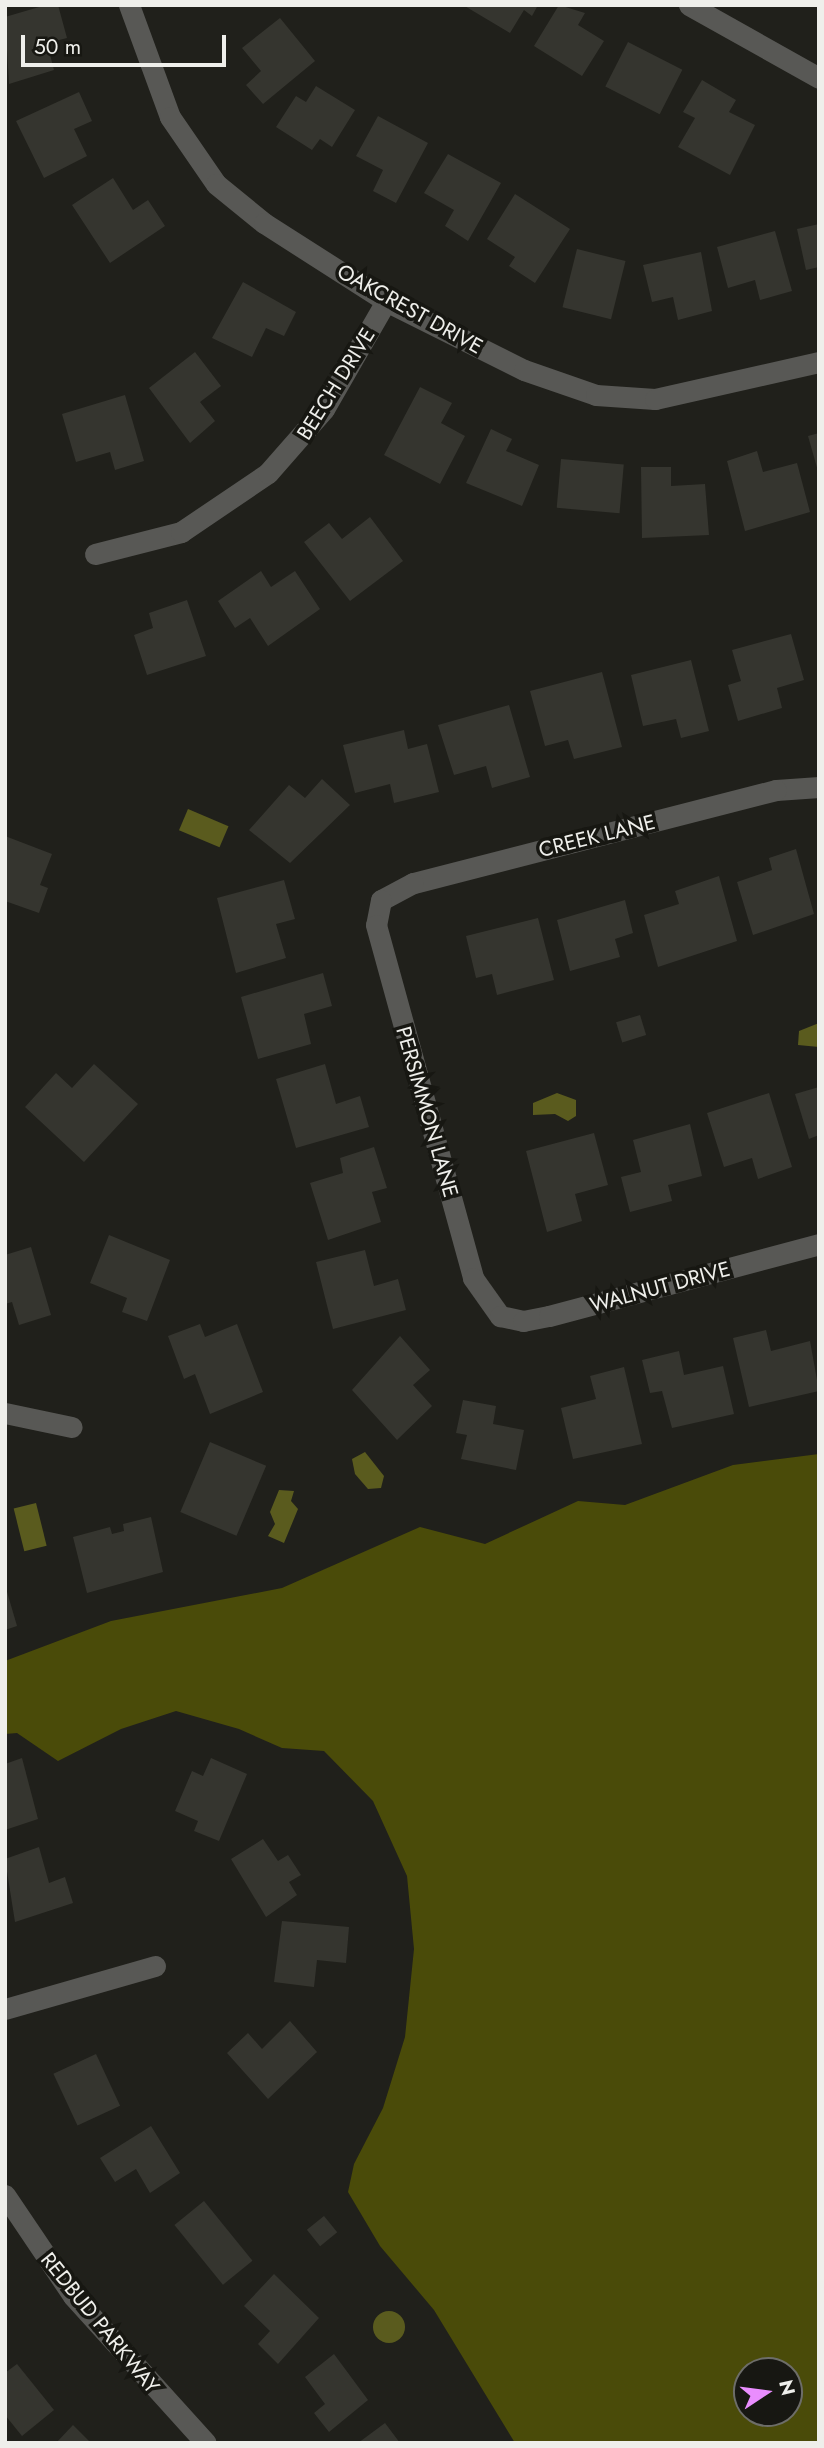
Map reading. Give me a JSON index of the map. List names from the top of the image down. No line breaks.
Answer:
{"streets":{"street":["OAKCREST DRIVE","BEECH DRIVE","CREEK LANE","PERSIMMON LANE","WALNUT DRIVE","REDBUD PARKWAY"]},"crossings":[["OAKCREST DRIVE","BEECH DRIVE"],["CREEK LANE","PERSIMMON LANE"],["PERSIMMON LANE","WALNUT DRIVE"]],"scale_bar":"50 m","north":"right"}
